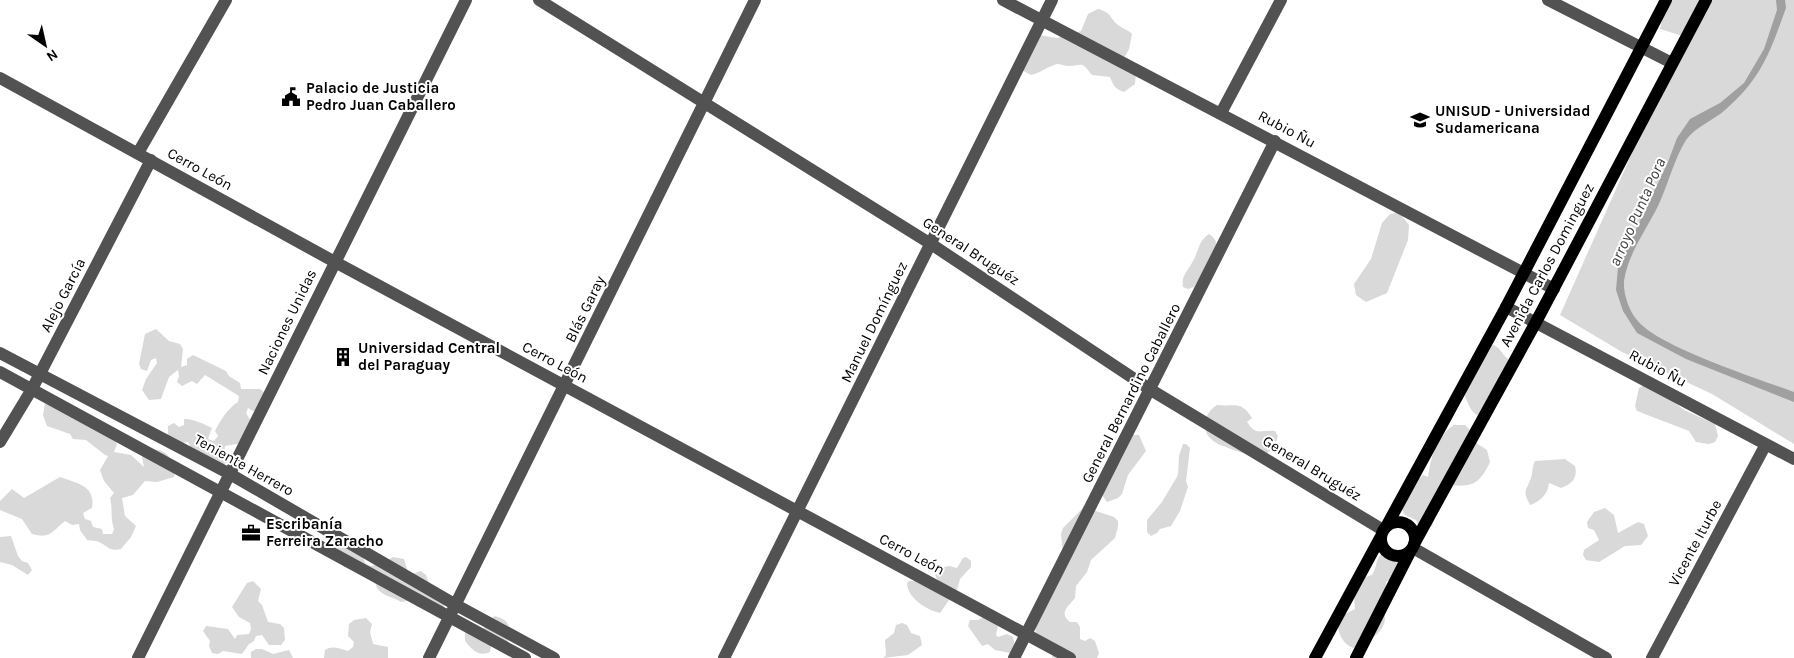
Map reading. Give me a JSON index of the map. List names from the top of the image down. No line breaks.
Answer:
{"streets":{"main road":["Avenida Carlos Dominguez"],"street":["Rubio Ñu","Cerro León","General Bruguéz","Alejo García","Blás Garay","Naciones Unidas","Manuel Domínguez","General Bernardino Caballero","Teniente Herrero","Vicente Iturbe"]},"crossings":[["Rubio Ñu","Avenida Carlos Dominguez"],["Rubio Ñu","Manuel Domínguez"],["Rubio Ñu","General Bernardino Caballero"],["Rubio Ñu","Vicente Iturbe"],["Cerro León","Alejo García"],["Cerro León","Blás Garay"],["Cerro León","Naciones Unidas"],["Cerro León","Manuel Domínguez"],["Cerro León","General Bernardino Caballero"],["General Bruguéz","Avenida Carlos Dominguez"],["General Bruguéz","Blás Garay"],["General Bruguéz","Manuel Domínguez"],["General Bruguéz","General Bernardino Caballero"],["Alejo García","Teniente Herrero"],["Blás Garay","Teniente Herrero"],["Naciones Unidas","Teniente Herrero"]],"water":["arroyo Punta Pora"],"places":{"public building":["Palacio de Justicia Pedro Juan Caballero"],"school or university":["UNISUD - Universidad Sudamericana"],"building":["Universidad Central del Paraguay"],"office":["Escribanía Ferreira Zaracho"]},"north":"bottom right"}
